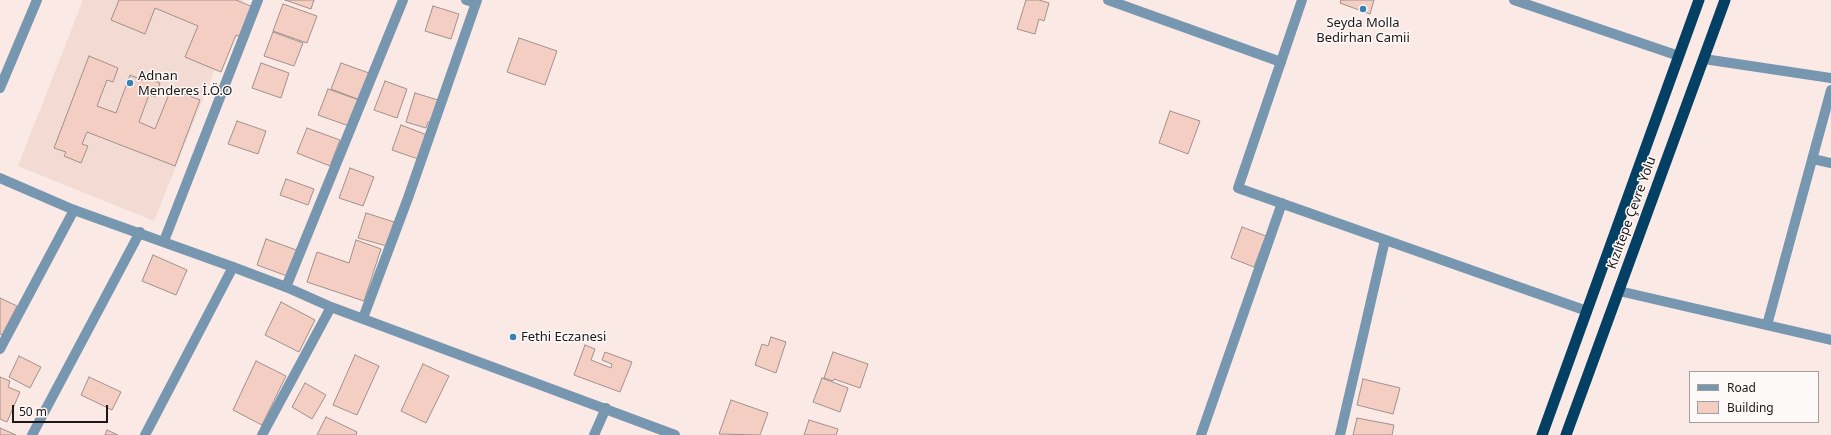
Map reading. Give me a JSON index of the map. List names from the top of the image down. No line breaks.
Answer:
{"streets":{"highway":["Kızıltepe Çevre Yolu"]},"places":["Seyda Molla Bedirhan Camii","Adnan Menderes İ.Ö.O","Fethi Eczanesi"],"legend":["Road","Building"],"scale_bar":"50 m"}
